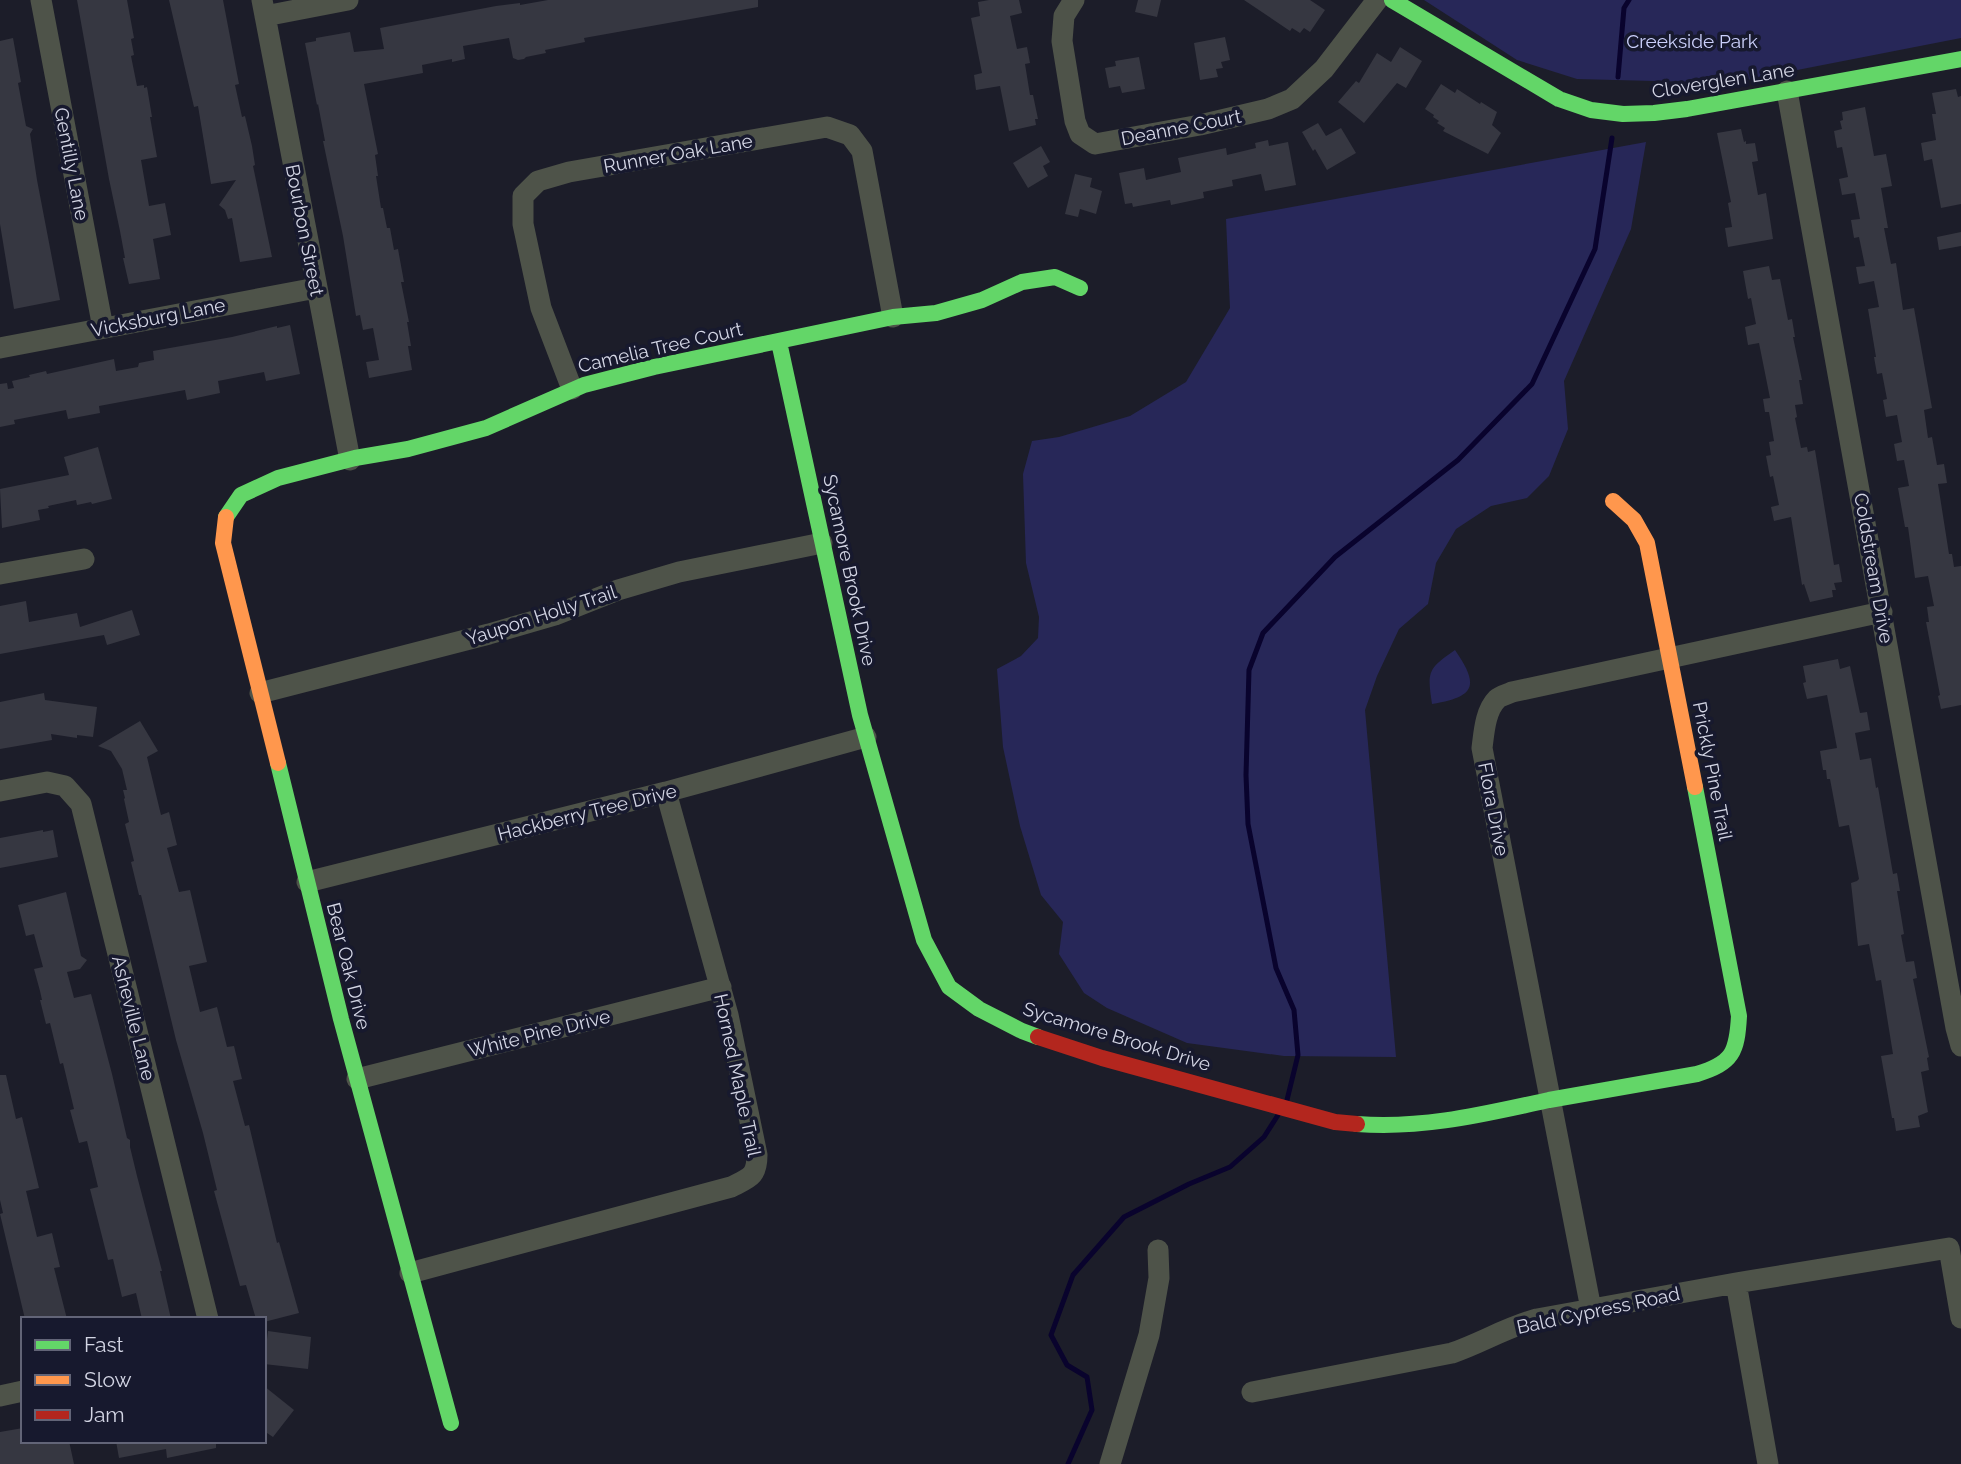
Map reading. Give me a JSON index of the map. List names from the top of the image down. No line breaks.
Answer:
{"streets":{"street":["Cloverglen Lane","Deanne Court","Runner Oak Lane","Gentilly Lane","Bourbon Street","Vicksburg Lane","Camelia Tree Court","Coldstream Drive","Sycamore Brook Drive","Yaupon Holly Trail","Prickly Pine Trail","Flora Drive","Hackberry Tree Drive","Bear Oak Drive","Asheville Lane","White Pine Drive","Horned Maple Trail","Bald Cypress Road"]},"crossings":[["Cloverglen Lane","Coldstream Drive"],["Runner Oak Lane","Camelia Tree Court"],["Gentilly Lane","Vicksburg Lane"],["Bourbon Street","Vicksburg Lane"],["Bourbon Street","Camelia Tree Court"],["Camelia Tree Court","Sycamore Brook Drive"],["Camelia Tree Court","Bear Oak Drive"],["Coldstream Drive","Flora Drive"],["Sycamore Brook Drive","Yaupon Holly Trail"],["Sycamore Brook Drive","Prickly Pine Trail"],["Sycamore Brook Drive","Flora Drive"],["Sycamore Brook Drive","Hackberry Tree Drive"],["Yaupon Holly Trail","Bear Oak Drive"],["Prickly Pine Trail","Flora Drive"],["Flora Drive","Bald Cypress Road"],["Hackberry Tree Drive","Bear Oak Drive"],["Hackberry Tree Drive","Horned Maple Trail"],["Bear Oak Drive","White Pine Drive"],["Bear Oak Drive","Horned Maple Trail"],["White Pine Drive","Horned Maple Trail"]],"parks":["Creekside Park"],"legend":["Fast","Slow","Jam"]}
